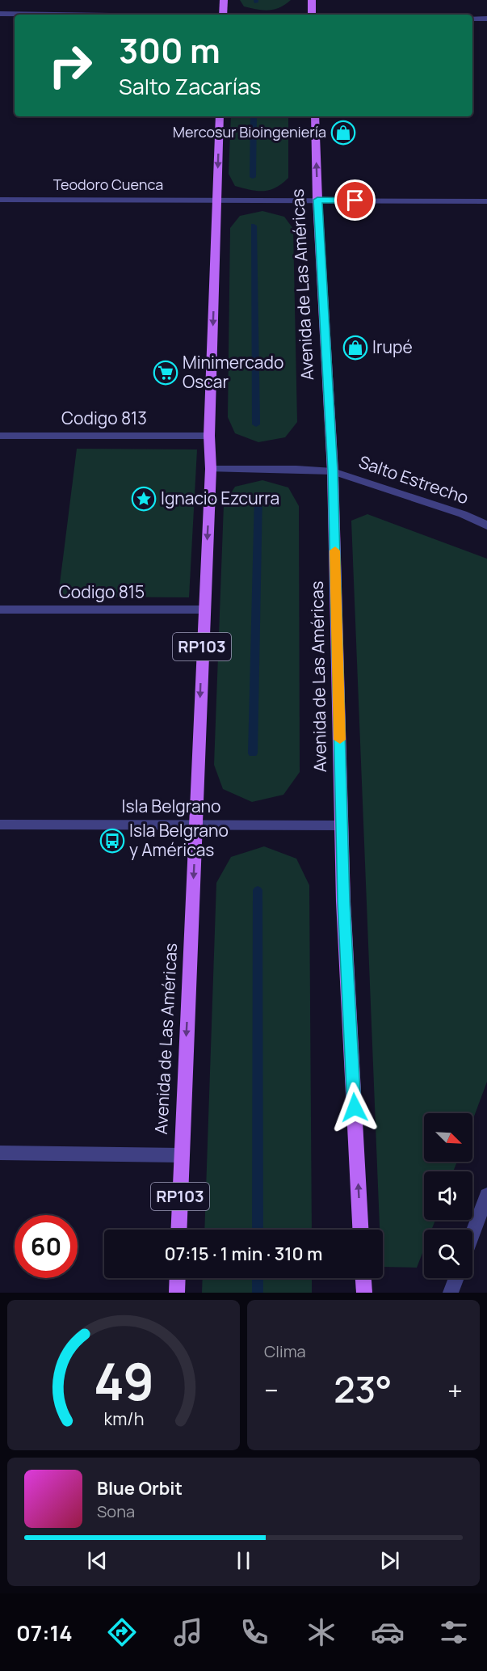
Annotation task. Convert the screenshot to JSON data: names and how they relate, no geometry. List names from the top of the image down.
{
  "streets": {
    "main road": ["Avenida de Las Américas", "RP103"],
    "street": [
      "Teodoro Cuenca",
      "Codigo 813",
      "Salto Estrecho",
      "Codigo 815",
      "Isla Belgrano"
    ]
  },
  "crossings": [
    ["Teodoro Cuenca", "Avenida de Las Américas"],
    ["Avenida de Las Américas", "Codigo 813"],
    ["Avenida de Las Américas", "Salto Estrecho"],
    ["Avenida de Las Américas", "Codigo 815"],
    ["Avenida de Las Américas", "Isla Belgrano"]
  ],
  "places": {
    "shop": ["Mercosur Bioingeniería", "Irupé"],
    "supermarket": ["Minimercado Oscar"],
    "place": ["Ignacio Ezcurra"],
    "bus stop": ["Isla Belgrano y Américas"]
  },
  "north": "bottom right",
  "page": {
    "turn": ["300 m", "Salto Zacarías"],
    "limit": "60",
    "trip": "07:15 · 1 min · 310 m",
    "tile": "Clima",
    "heat": ["−", "23°", "+"],
    "song": ["Blue Orbit", "Sona"],
    "tabs": "07:14",
    "gauge": ["49", "km/h"]
  }
}
